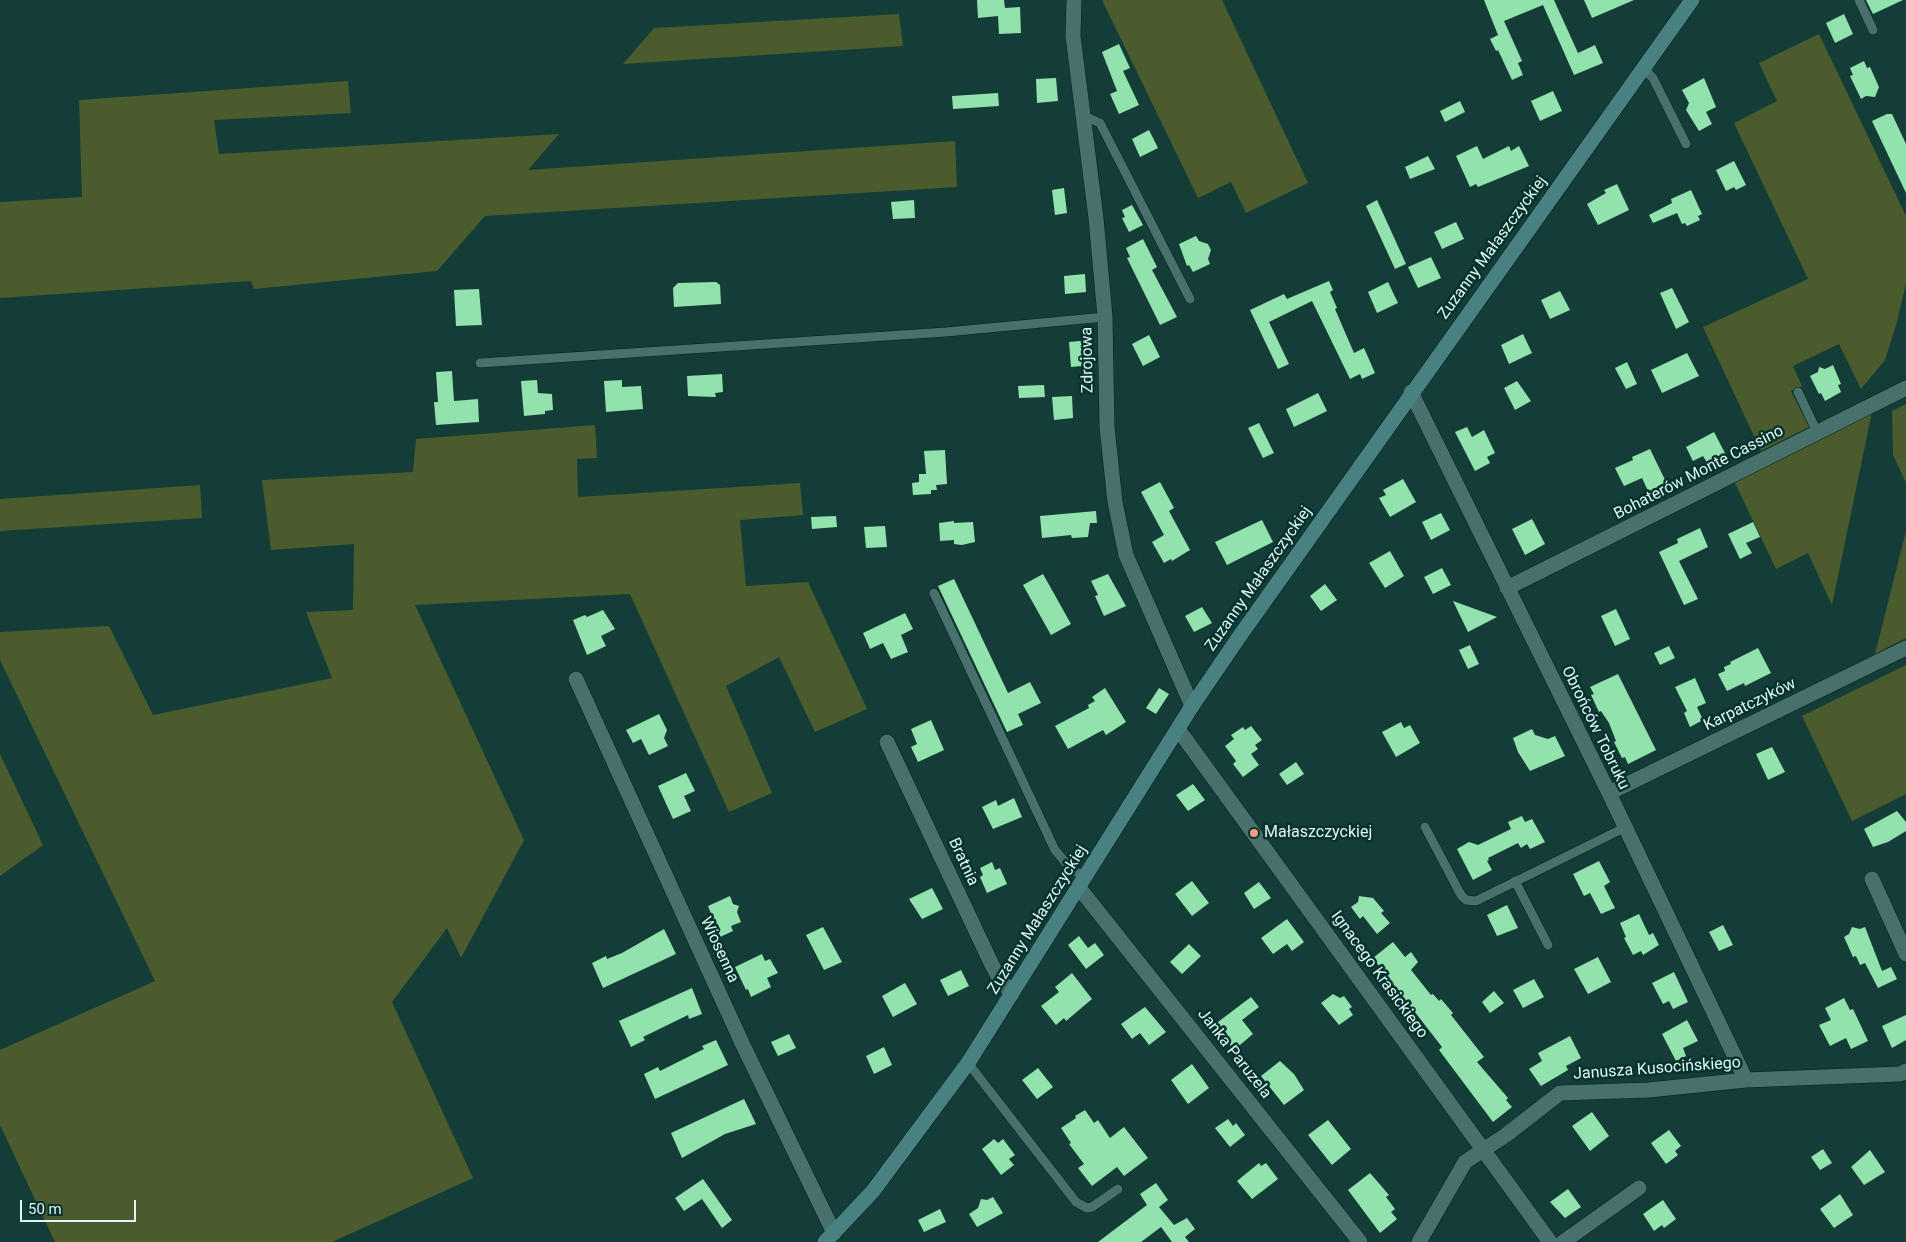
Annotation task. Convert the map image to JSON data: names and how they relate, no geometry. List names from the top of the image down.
{
  "streets": {
    "street": [
      "Zuzanny Małaszczyckiej",
      "Zdrojowa",
      "Bohaterów Monte Cassino",
      "Karpatczyków",
      "Obrońców Tobruku",
      "Bratnia",
      "Wiosenna",
      "Ignacego Krasickiego",
      "Janka Paruzela",
      "Janusza Kusocińskiego"
    ]
  },
  "crossings": [
    ["Zuzanny Małaszczyckiej", "Zdrojowa"],
    ["Zuzanny Małaszczyckiej", "Obrońców Tobruku"],
    ["Zuzanny Małaszczyckiej", "Bratnia"],
    ["Zuzanny Małaszczyckiej", "Wiosenna"],
    ["Zuzanny Małaszczyckiej", "Ignacego Krasickiego"],
    ["Zuzanny Małaszczyckiej", "Janka Paruzela"],
    ["Bohaterów Monte Cassino", "Obrońców Tobruku"],
    ["Karpatczyków", "Obrońców Tobruku"],
    ["Obrońców Tobruku", "Janusza Kusocińskiego"],
    ["Ignacego Krasickiego", "Janusza Kusocińskiego"]
  ],
  "places": ["Małaszczyckiej"],
  "scale_bar": "50 m"
}
